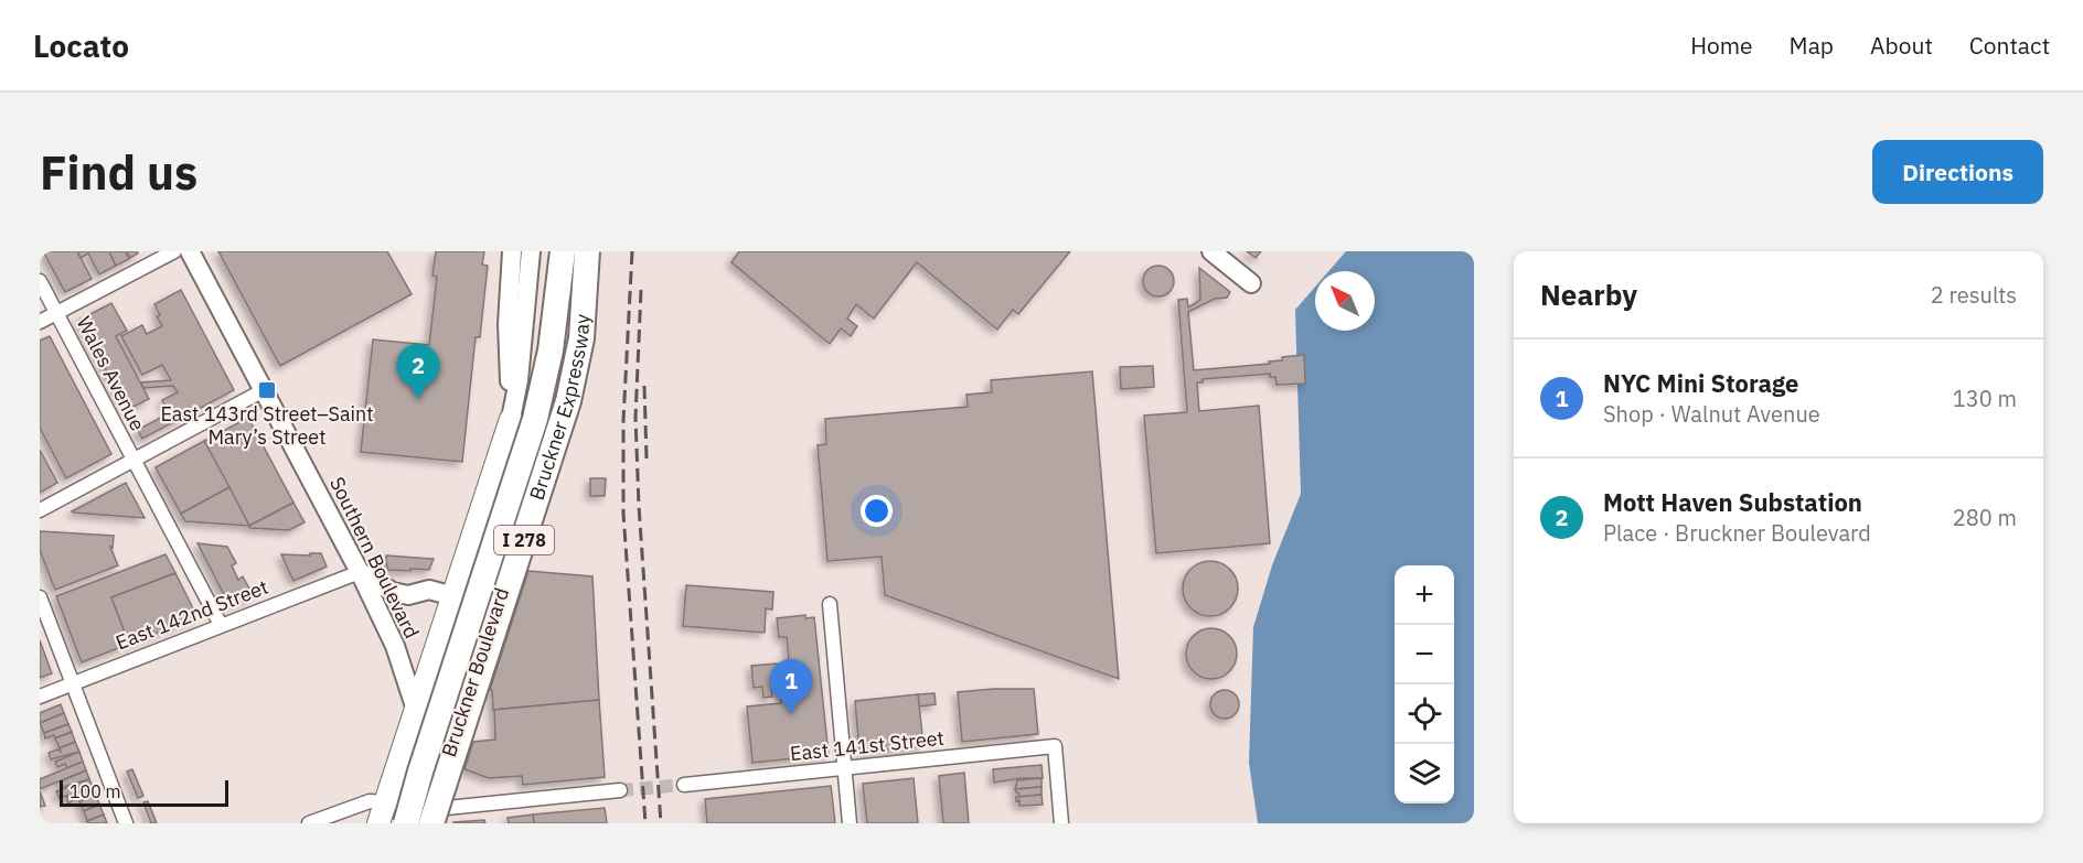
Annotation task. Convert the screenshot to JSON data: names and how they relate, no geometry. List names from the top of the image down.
{
  "streets": {
    "highway": ["Bruckner Expressway", "I 278"],
    "main road": ["Southern Boulevard", "Bruckner Boulevard"],
    "street": ["Wales Avenue", "East 142nd Street", "East 141st Street"]
  },
  "crossings": [
    ["Wales Avenue", "East 142nd Street"],
    ["Bruckner Expressway", "Bruckner Boulevard"],
    ["Southern Boulevard", "East 142nd Street"]
  ],
  "places": {
    "transit": ["East 143rd Street–Saint Mary’s Street"]
  },
  "scale_bar": "100 m",
  "north": "top left",
  "page": {
    "header": "Locato",
    "nav": [
      "Home",
      "Map",
      "About",
      "Contact"
    ],
    "buttons": "Directions",
    "title": "Find us",
    "heading": ["Nearby", "2 results"],
    "list": [
      {
        "mark": "1",
        "name": "NYC Mini Storage",
        "note": "Shop · Walnut Avenue",
        "value": "130 m"
      },
      {
        "mark": "2",
        "name": "Mott Haven Substation",
        "note": "Place · Bruckner Boulevard",
        "value": "280 m"
      }
    ],
    "pins": ["2", "1"],
    "map_buttons": ["+", "−"],
    "scale": "100 m"
  }
}
